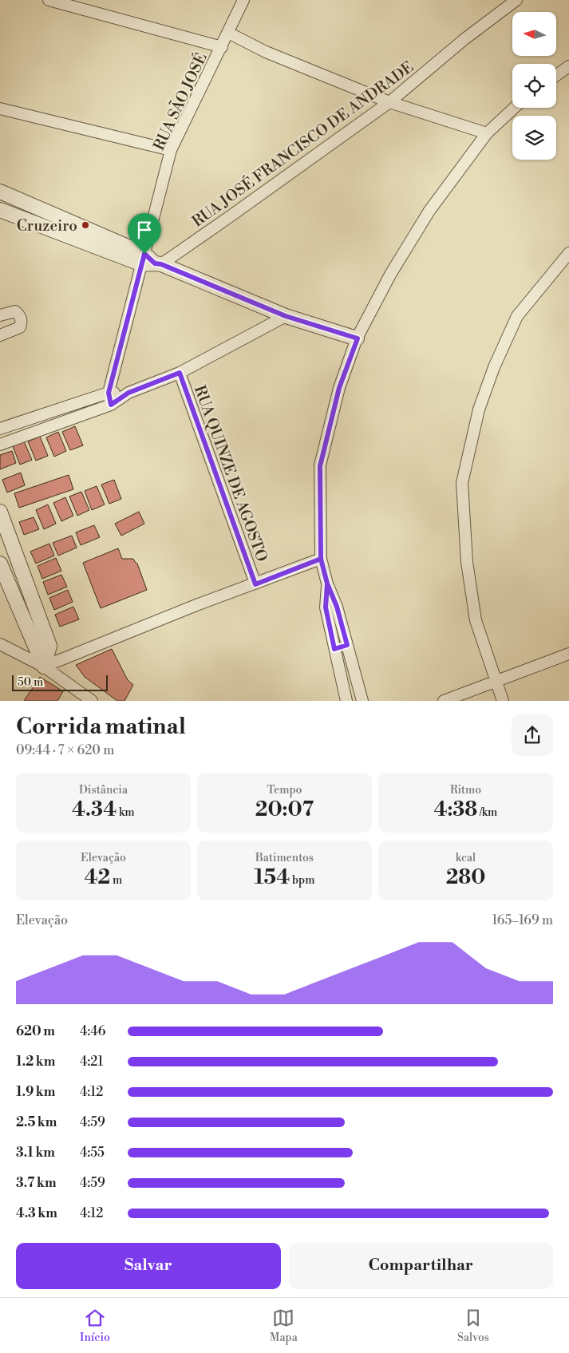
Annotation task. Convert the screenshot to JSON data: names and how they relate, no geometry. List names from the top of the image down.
{
  "streets": {
    "street": ["RUA SÃO JOSÉ", "RUA JOSÉ FRANCISCO DE ANDRADE", "RUA QUINZE DE AGOSTO"]
  },
  "crossings": [
    ["RUA SÃO JOSÉ", "RUA JOSÉ FRANCISCO DE ANDRADE"]
  ],
  "places": ["Cruzeiro"],
  "scale_bar": "50 m",
  "north": "left",
  "page": {
    "scale": "50 m",
    "heading": ["Corrida matinal", "09:44 · 7 × 620 m"],
    "stats": [
      ["Distância", "4.34 km"],
      ["Tempo", "20:07"],
      ["Ritmo", "4:38 /km"],
      ["Elevação", "42 m"],
      ["Batimentos", "154 bpm"],
      ["kcal", "280"]
    ],
    "chart": ["Elevação", "165–169 m"],
    "list": [
      {
        "name": "620 m",
        "note": "4:46"
      },
      {
        "name": "1.2 km",
        "note": "4:21"
      },
      {
        "name": "1.9 km",
        "note": "4:12"
      },
      {
        "name": "2.5 km",
        "note": "4:59"
      },
      {
        "name": "3.1 km",
        "note": "4:55"
      },
      {
        "name": "3.7 km",
        "note": "4:59"
      },
      {
        "name": "4.3 km",
        "note": "4:12"
      }
    ],
    "buttons": ["Salvar", "Compartilhar"],
    "tabs": ["Início", "Mapa", "Salvos"]
  }
}
